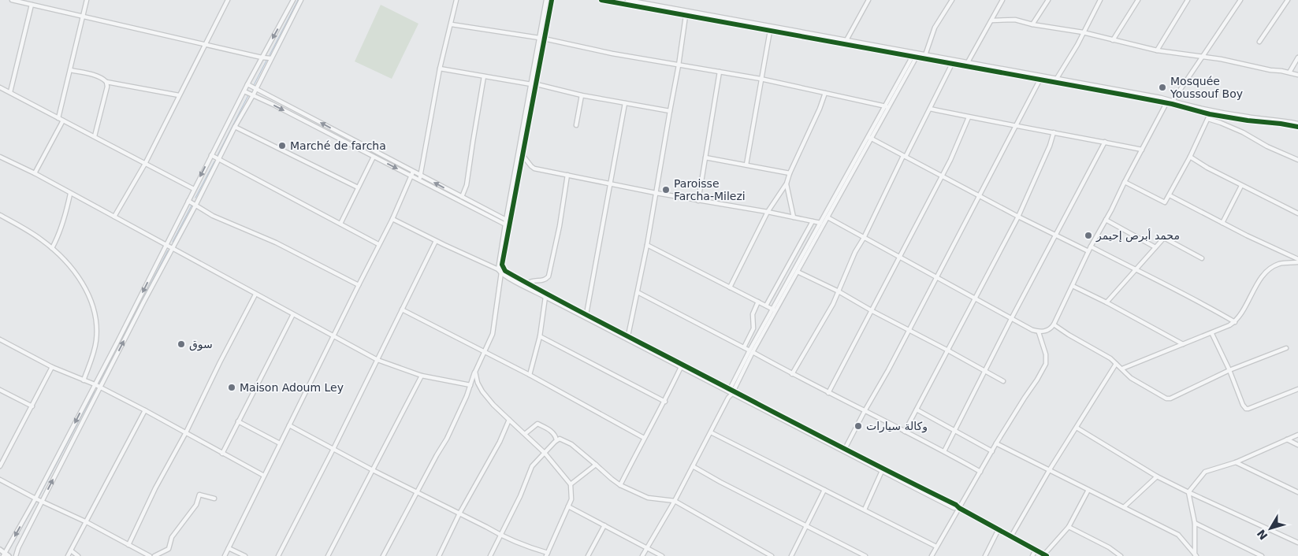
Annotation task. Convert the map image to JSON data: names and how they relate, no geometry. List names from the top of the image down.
{
  "places": [
    "Mosquée Youssouf Boy",
    "Marché de farcha",
    "Paroisse Farcha-Milezi",
    "محمد أبرص إحيمر",
    "سوق",
    "Maison Adoum Ley",
    "وكالة سيارات"
  ],
  "north": "bottom left"
}
